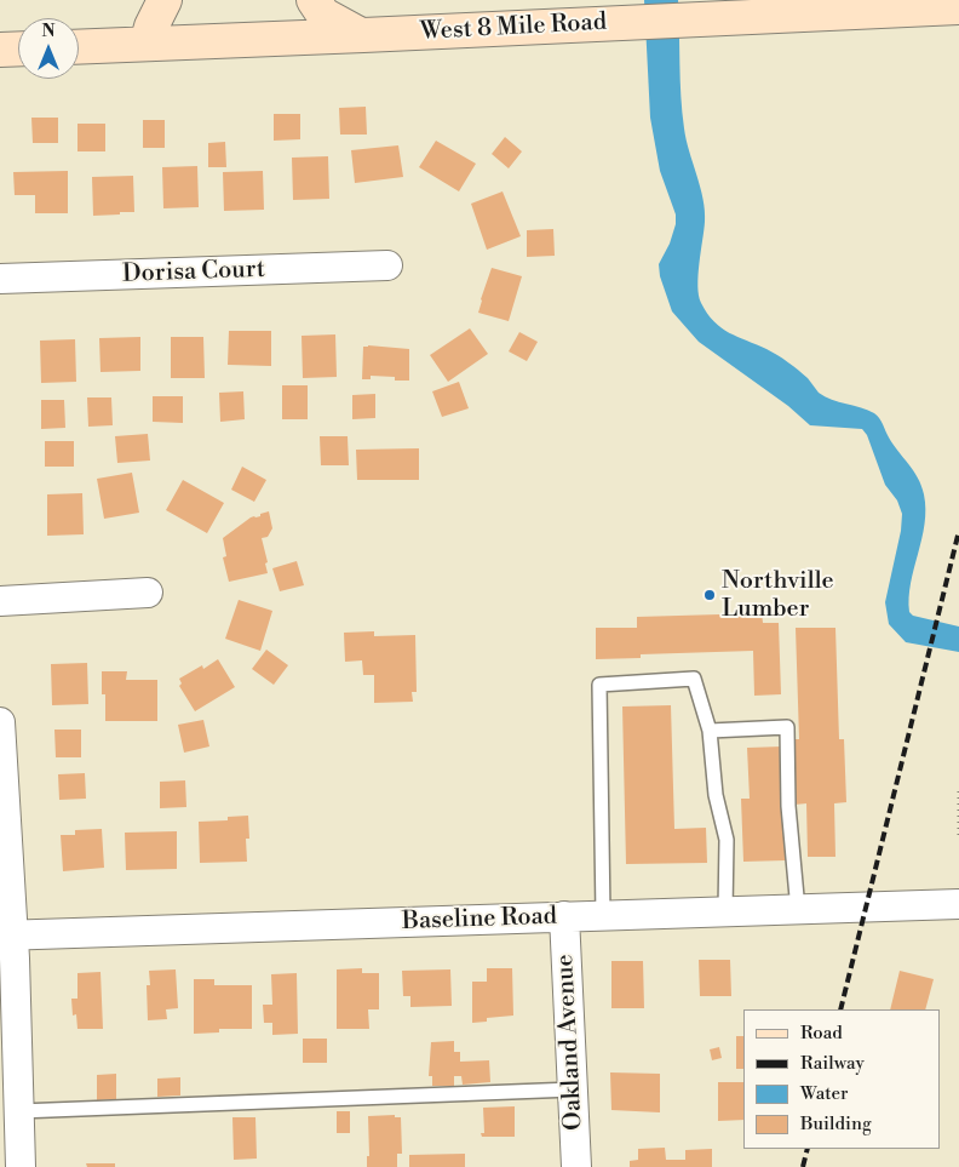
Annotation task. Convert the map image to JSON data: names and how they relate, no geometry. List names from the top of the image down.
{
  "streets": {
    "main road": ["West 8 Mile Road"],
    "street": ["Dorisa Court", "Baseline Road", "Oakland Avenue"]
  },
  "crossings": [
    ["Baseline Road", "Oakland Avenue"]
  ],
  "places": ["Northville Lumber"],
  "legend": [
    "Road",
    "Railway",
    "Water",
    "Building"
  ],
  "north": "top"
}
